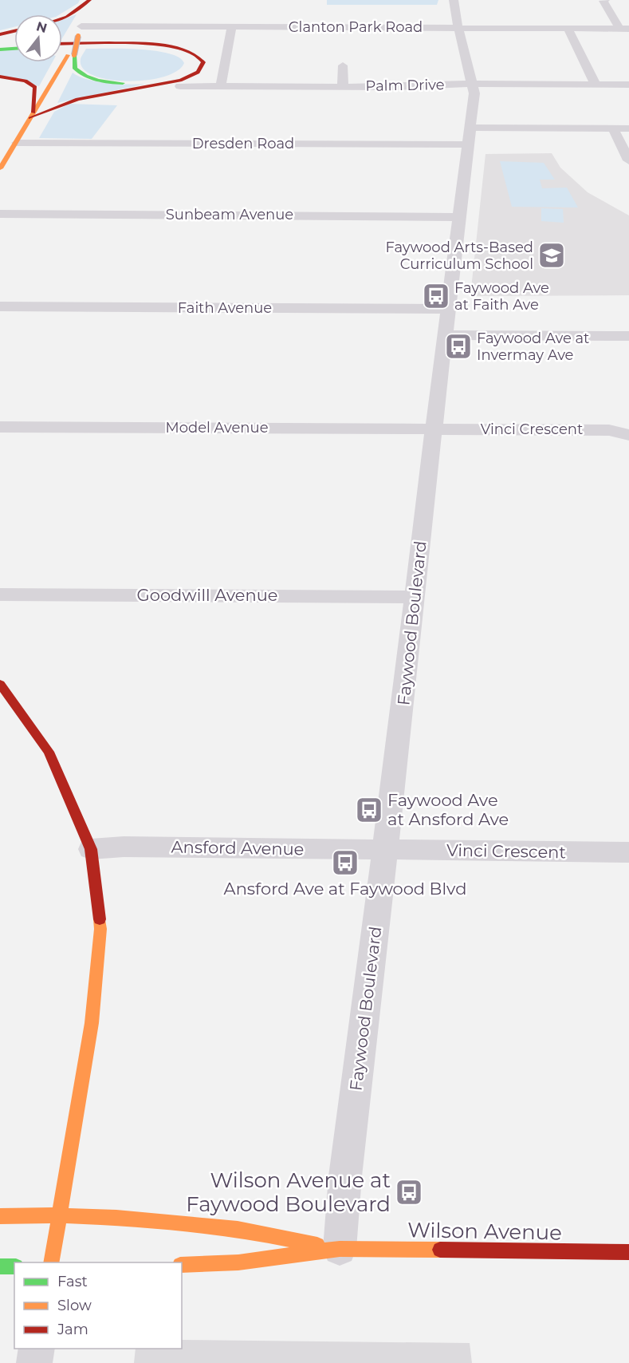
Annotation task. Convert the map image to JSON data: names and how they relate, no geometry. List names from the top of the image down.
{
  "streets": {
    "main road": ["Wilson Avenue"],
    "street": [
      "Clanton Park Road",
      "Palm Drive",
      "Dresden Road",
      "Sunbeam Avenue",
      "Faith Avenue",
      "Model Avenue",
      "Vinci Crescent",
      "Goodwill Avenue",
      "Faywood Boulevard",
      "Ansford Avenue"
    ]
  },
  "crossings": [
    ["Clanton Park Road", "Faywood Boulevard"],
    ["Palm Drive", "Faywood Boulevard"],
    ["Dresden Road", "Faywood Boulevard"],
    ["Sunbeam Avenue", "Faywood Boulevard"],
    ["Faith Avenue", "Faywood Boulevard"],
    ["Model Avenue", "Vinci Crescent"],
    ["Model Avenue", "Faywood Boulevard"],
    ["Vinci Crescent", "Faywood Boulevard"],
    ["Vinci Crescent", "Ansford Avenue"],
    ["Goodwill Avenue", "Faywood Boulevard"],
    ["Faywood Boulevard", "Ansford Avenue"],
    ["Faywood Boulevard", "Wilson Avenue"]
  ],
  "places": {
    "school or university": ["Faywood Arts-Based Curriculum School"],
    "bus stop": [
      "Faywood Ave at Faith Ave",
      "Faywood Ave at Invermay Ave",
      "Faywood Ave at Ansford Ave",
      "Ansford Ave at Faywood Blvd",
      "Wilson Avenue at Faywood Boulevard"
    ]
  },
  "legend": ["Fast", "Slow", "Jam"],
  "north": "top"
}
